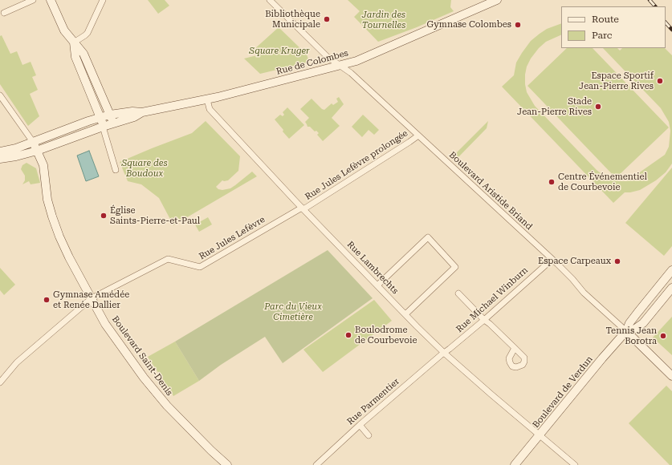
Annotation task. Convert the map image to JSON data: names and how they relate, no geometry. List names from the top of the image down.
{
  "streets": {
    "main road": ["Rue de Colombes", "Boulevard Saint-Denis", "Boulevard de Verdun"],
    "street": [
      "Rue Jules Lefèvre prolongée",
      "Boulevard Aristide Briand",
      "Rue Jules Lefèvre",
      "Rue Lambrechts",
      "Rue Michael Winburn",
      "Rue Parmentier"
    ]
  },
  "crossings": [
    ["Rue de Colombes", "Boulevard Aristide Briand"],
    ["Rue de Colombes", "Rue Lambrechts"],
    ["Rue de Colombes", "Boulevard Saint-Denis"],
    ["Rue Jules Lefèvre prolongée", "Boulevard Aristide Briand"],
    ["Rue Jules Lefèvre prolongée", "Rue Jules Lefèvre"],
    ["Rue Jules Lefèvre prolongée", "Rue Lambrechts"],
    ["Boulevard Aristide Briand", "Rue Michael Winburn"],
    ["Boulevard Aristide Briand", "Boulevard de Verdun"],
    ["Rue Jules Lefèvre", "Rue Lambrechts"],
    ["Rue Jules Lefèvre", "Boulevard Saint-Denis"],
    ["Rue Lambrechts", "Rue Michael Winburn"],
    ["Rue Lambrechts", "Boulevard de Verdun"],
    ["Rue Lambrechts", "Rue Parmentier"],
    ["Rue Michael Winburn", "Rue Parmentier"]
  ],
  "parks": [
    "Jardin des Tournelles",
    "Square Kruger",
    "Square des Boudoux",
    "Parc du Vieux Cimetière"
  ],
  "places": [
    "Bibliothèque Municipale",
    "Gymnase Colombes",
    "Espace Sportif Jean-Pierre Rives",
    "Stade Jean-Pierre Rives",
    "Centre Événementiel de Courbevoie",
    "Église Saints-Pierre-et-Paul",
    "Espace Carpeaux",
    "Gymnase Amédée et Renée Dallier",
    "Boulodrome de Courbevoie",
    "Tennis Jean Borotra"
  ],
  "legend": ["Route", "Parc"]
}
